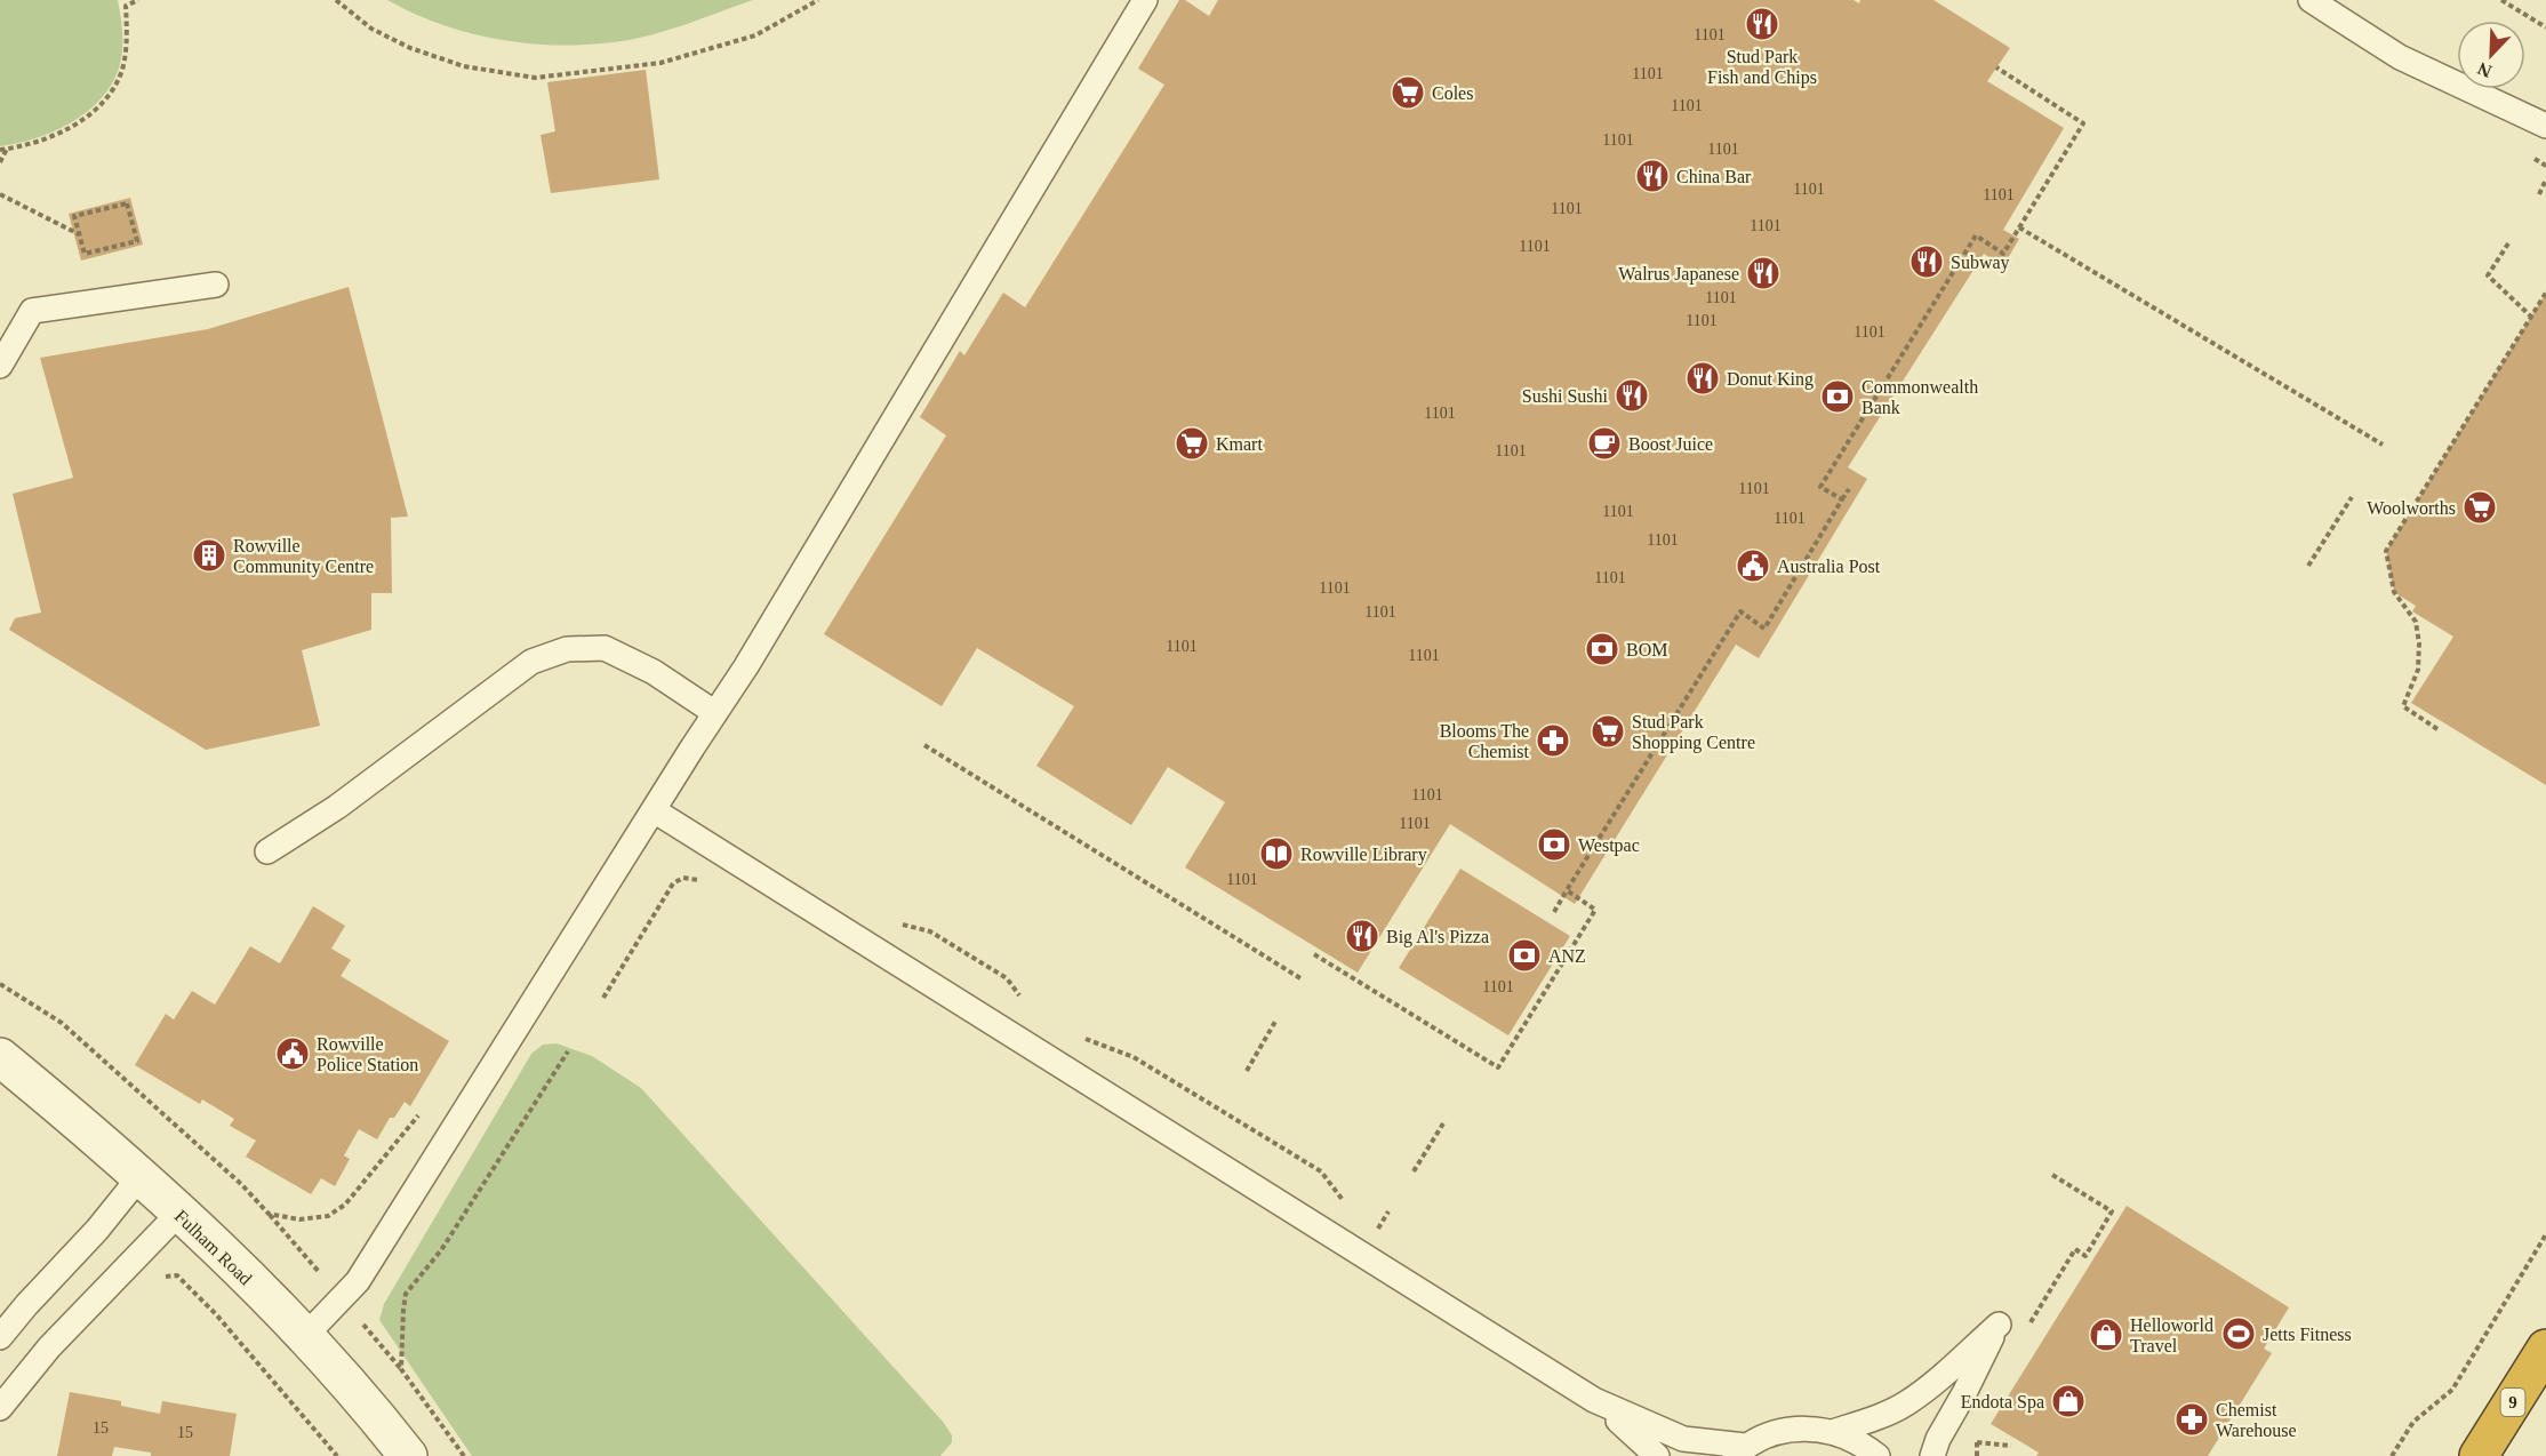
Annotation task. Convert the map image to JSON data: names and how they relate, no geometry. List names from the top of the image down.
{
  "streets": {
    "highway": ["9"],
    "street": ["Fulham Road"]
  },
  "places": {
    "restaurant": [
      "Stud Park Fish and Chips",
      "China Bar",
      "Subway",
      "Walrus Japanese",
      "Donut King",
      "Sushi Sushi",
      "Big Al's Pizza"
    ],
    "supermarket": [
      "Coles",
      "Kmart",
      "Woolworths",
      "Stud Park Shopping Centre"
    ],
    "bank": [
      "Commonwealth Bank",
      "BOM",
      "Westpac",
      "ANZ"
    ],
    "cafe": ["Boost Juice"],
    "building": ["Rowville Community Centre"],
    "public building": ["Australia Post", "Rowville Police Station"],
    "pharmacy": ["Blooms The Chemist", "Chemist Warehouse"],
    "library": ["Rowville Library"],
    "sports": ["Jetts Fitness"],
    "shop": ["Helloworld Travel", "Endota Spa"]
  },
  "house_numbers": [
    "1101",
    "1101",
    "1101",
    "1101",
    "1101",
    "1101",
    "1101",
    "1101",
    "1101",
    "1101",
    "1101",
    "1101",
    "1101",
    "1101",
    "1101",
    "1101",
    "1101",
    "1101",
    "1101",
    "1101",
    "1101",
    "1101",
    "1101",
    "1101",
    "1101",
    "1101",
    "1101",
    "1101",
    "15",
    "15"
  ],
  "north": "bottom left"
}
